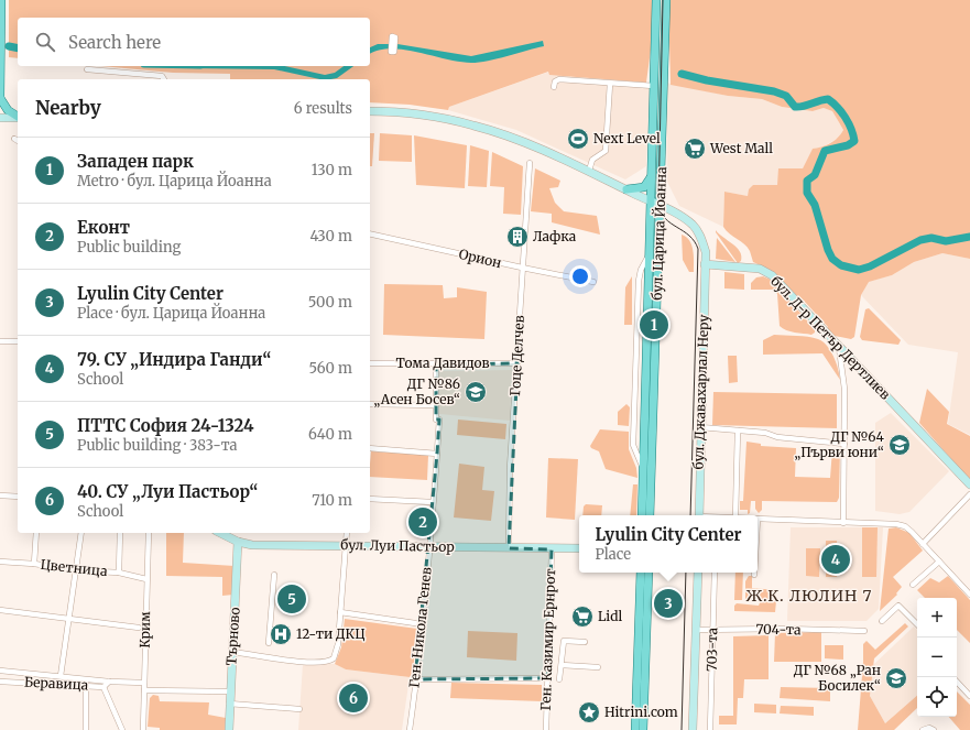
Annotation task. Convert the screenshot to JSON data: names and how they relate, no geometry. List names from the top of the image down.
{
  "streets": {
    "main road": ["бул. Царица Йоанна"],
    "street": [
      "Орион",
      "бул. Д-р Петър Дертлиев",
      "Гоце Делчев",
      "Тома Давидов",
      "бул. Джавахарлал Неру",
      "бул. Луи Пастьор",
      "Цветница",
      "Ген. Никола Генев",
      "Крим",
      "704-та",
      "Търново",
      "Ген. Казимир Ернрот",
      "703-та",
      "Беравица"
    ]
  },
  "crossings": [
    ["Орион", "Гоце Делчев"],
    ["бул. Д-р Петър Дертлиев", "бул. Джавахарлал Неру"],
    ["Гоце Делчев", "Тома Давидов"],
    ["Гоце Делчев", "бул. Луи Пастьор"],
    ["Тома Давидов", "Ген. Никола Генев"],
    ["бул. Луи Пастьор", "Ген. Никола Генев"],
    ["бул. Луи Пастьор", "Търново"],
    ["бул. Луи Пастьор", "Ген. Казимир Ернрот"],
    ["Цветница", "Крим"],
    ["Крим", "Беравица"],
    ["704-та", "703-та"]
  ],
  "districts": ["Ж.К. ЛЮЛИН 7"],
  "places": {
    "sports": ["Next Level"],
    "supermarket": ["West Mall", "Lidl"],
    "building": ["Лафка"],
    "school or university": ["ДГ №86 „Асен Босев“", "ДГ №64 „Първи юни“", "ДГ №68 „Ран Босилек“"],
    "hospital": ["12-ти ДКЦ"],
    "place": ["Hitrini.com"]
  },
  "page": {
    "search": "Search here",
    "heading": ["Nearby", "6 results"],
    "list": [
      {
        "mark": "1",
        "name": "Западен парк",
        "note": "Metro · бул. Царица Йоанна",
        "value": "130 m"
      },
      {
        "mark": "2",
        "name": "Еконт",
        "note": "Public building",
        "value": "430 m"
      },
      {
        "mark": "3",
        "name": "Lyulin City Center",
        "note": "Place · бул. Царица Йоанна",
        "value": "500 m"
      },
      {
        "mark": "4",
        "name": "79. СУ „Индира Ганди“",
        "note": "School",
        "value": "560 m"
      },
      {
        "mark": "5",
        "name": "ПТТС София 24-1324",
        "note": "Public building · 383-та",
        "value": "640 m"
      },
      {
        "mark": "6",
        "name": "40. СУ „Луи Пастьор“",
        "note": "School",
        "value": "710 m"
      }
    ],
    "pins": [
      "1",
      "2",
      "4",
      "5",
      "3",
      "6"
    ],
    "popup": ["Lyulin City Center", "Place"],
    "map_buttons": ["+", "−"]
  }
}
